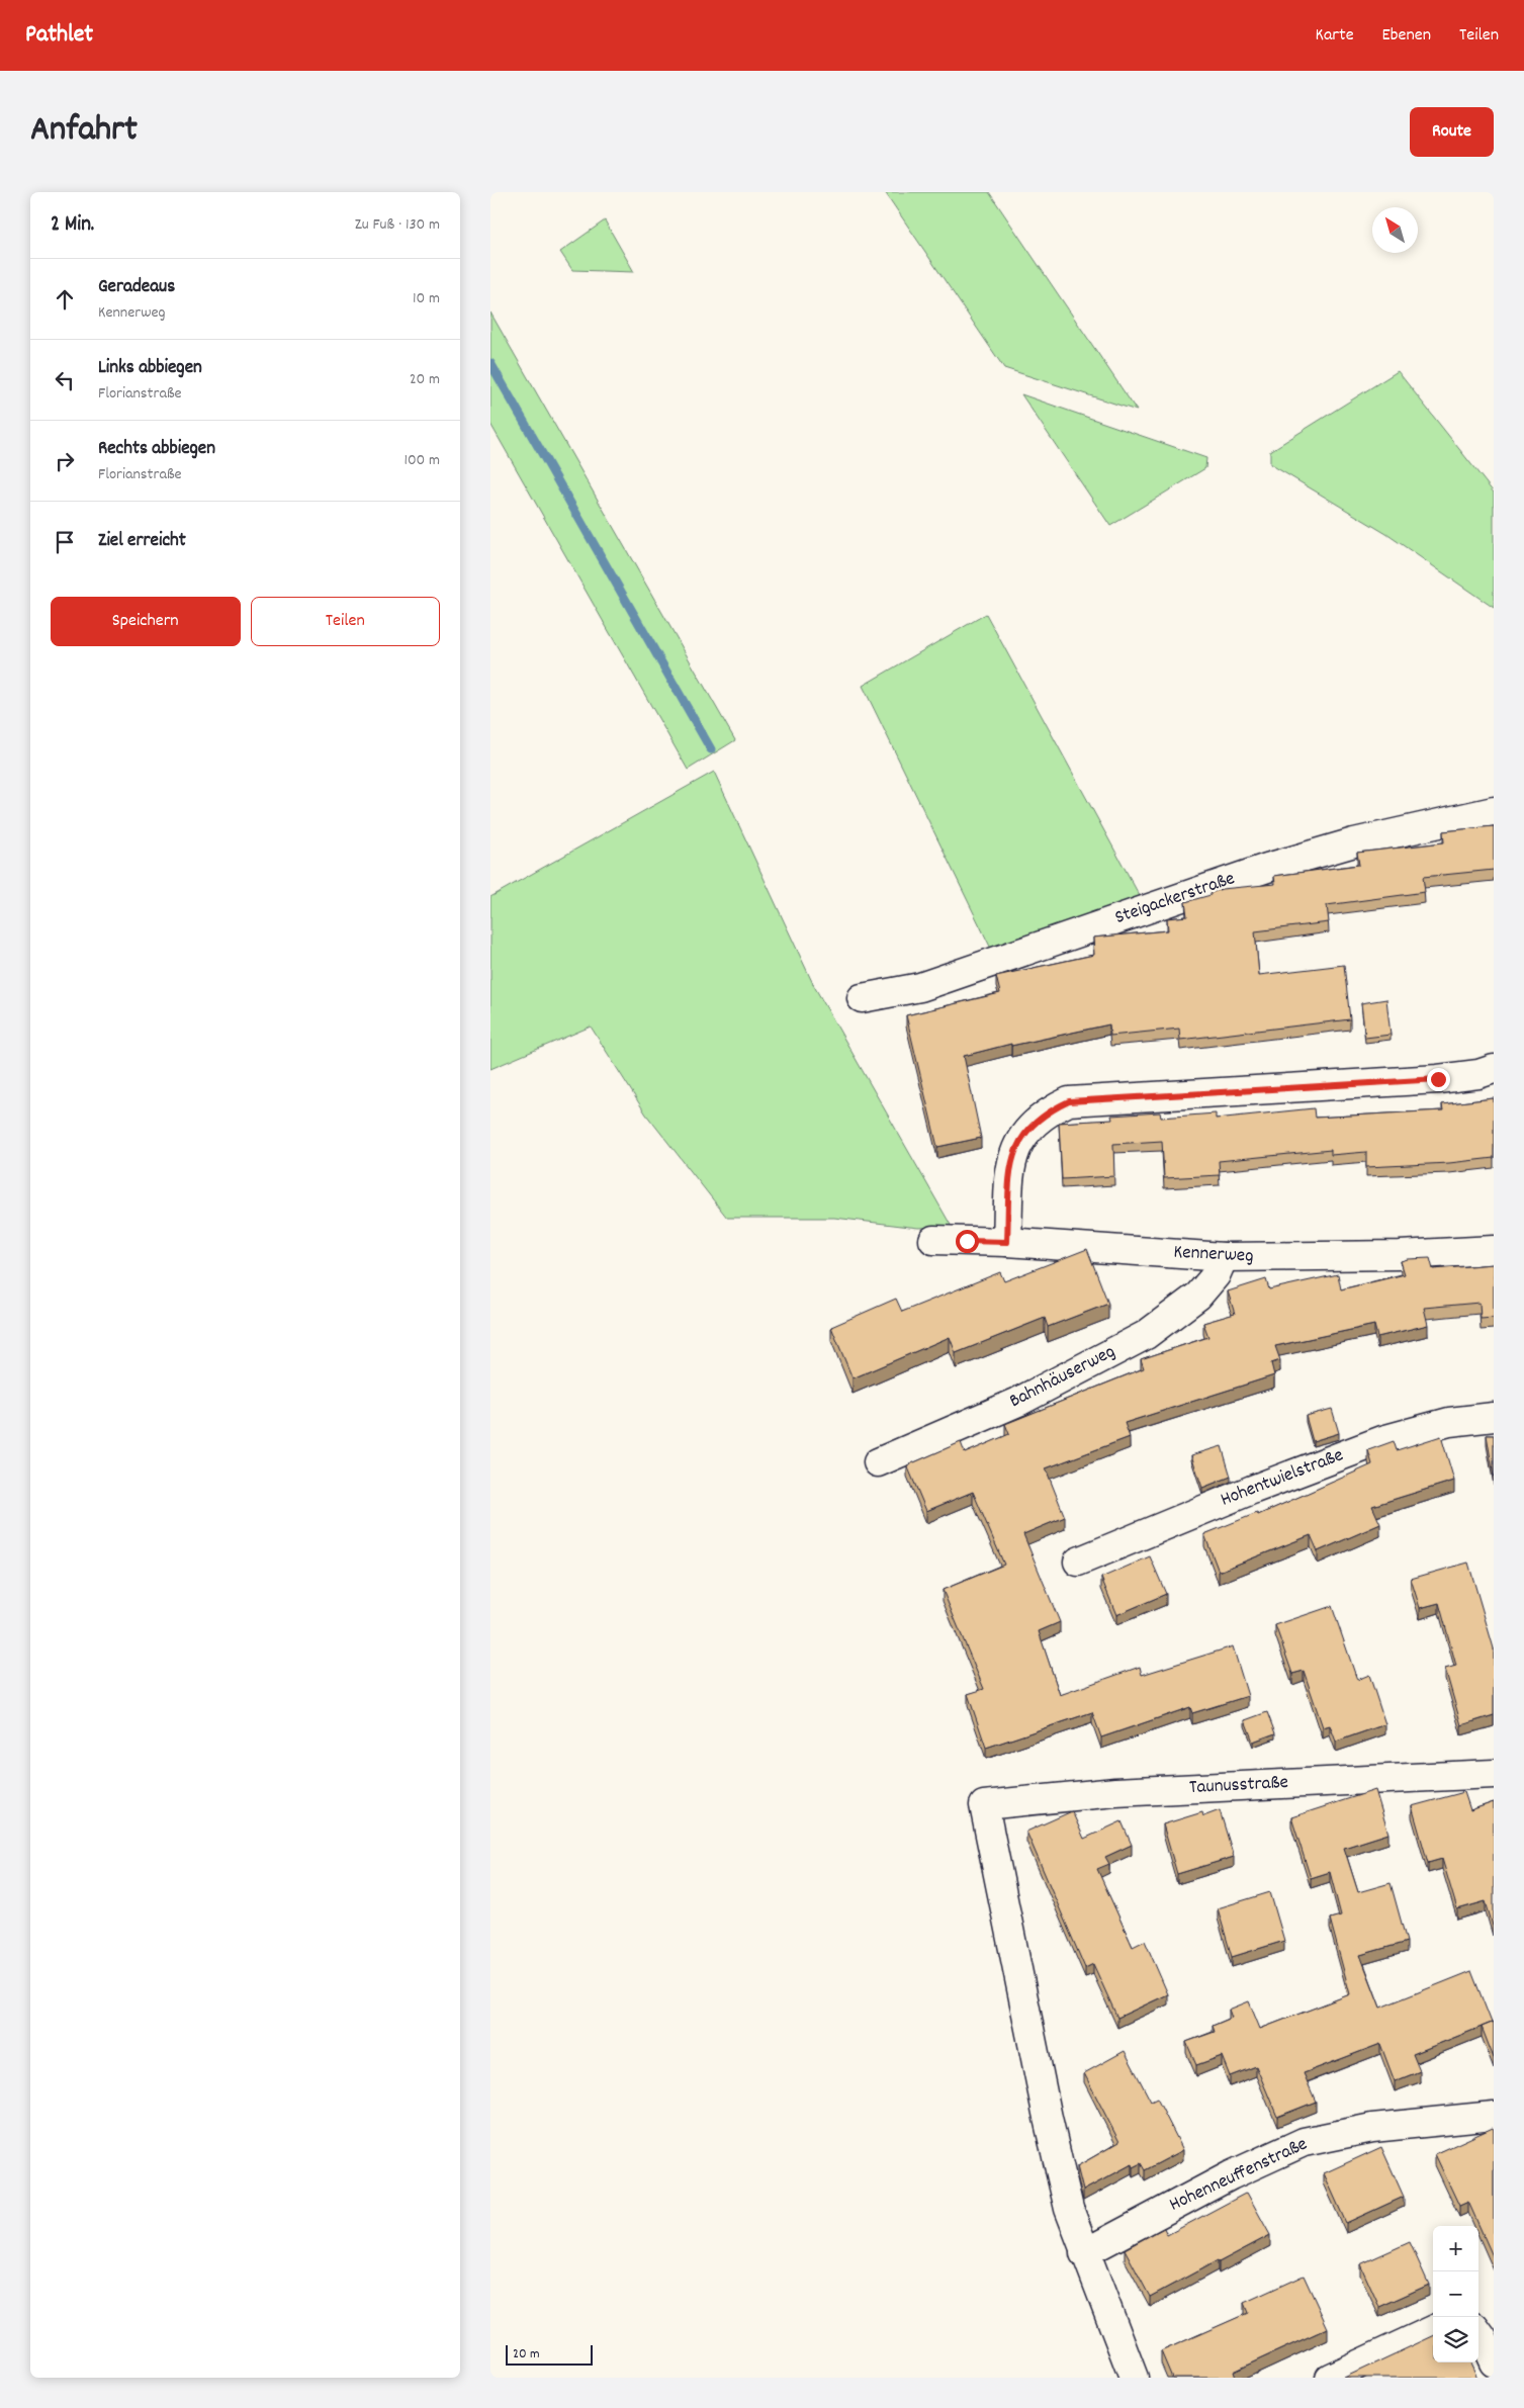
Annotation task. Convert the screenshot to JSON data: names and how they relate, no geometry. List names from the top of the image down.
{
  "streets": {
    "street": [
      "Steigackerstraße",
      "Kennerweg",
      "Bahnhäuserweg",
      "Hohentwielstraße",
      "Taunusstraße",
      "Hohenneuffenstraße"
    ]
  },
  "crossings": [
    ["Kennerweg", "Bahnhäuserweg"],
    ["Taunusstraße", "Hohenneuffenstraße"]
  ],
  "scale_bar": "20 m",
  "north": "top left",
  "page": {
    "header": "Pathlet",
    "nav": ["Karte", "Ebenen", "Teilen"],
    "title": "Anfahrt",
    "buttons": [
      "Route",
      ["Speichern", "Teilen"]
    ],
    "heading": ["2 Min.", "Zu Fuß · 130 m"],
    "list": [
      ["Geradeaus", "Kennerweg", "10 m"],
      ["Links abbiegen", "Florianstraße", "20 m"],
      ["Rechts abbiegen", "Florianstraße", "100 m"],
      "Ziel erreicht"
    ],
    "map_buttons": ["+", "−"],
    "scale": "20 m"
  }
}
